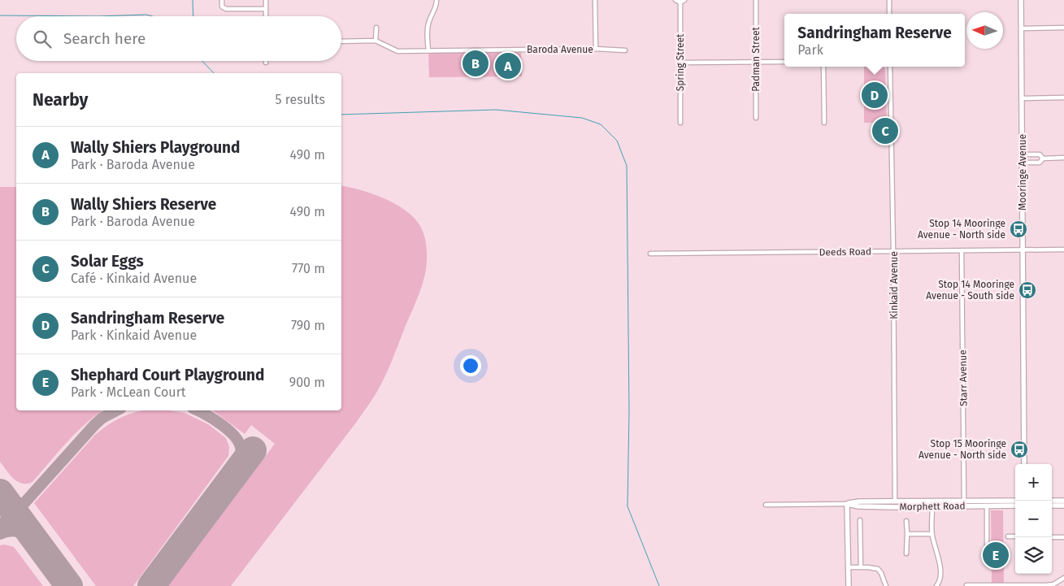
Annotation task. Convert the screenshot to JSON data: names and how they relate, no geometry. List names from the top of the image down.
{
  "streets": {
    "street": [
      "Baroda Avenue",
      "Padman Street",
      "Spring Street",
      "Mooringe Avenue",
      "Deeds Road",
      "Kinkaid Avenue",
      "Starr Avenue",
      "Morphett Road"
    ]
  },
  "crossings": [
    ["Mooringe Avenue", "Deeds Road"],
    ["Deeds Road", "Kinkaid Avenue"],
    ["Deeds Road", "Starr Avenue"],
    ["Kinkaid Avenue", "Morphett Road"],
    ["Starr Avenue", "Morphett Road"]
  ],
  "places": {
    "bus stop": ["Stop 14 Mooringe Avenue - North side", "Stop 14 Mooringe Avenue - South side", "Stop 15 Mooringe Avenue - North side"]
  },
  "north": "left",
  "page": {
    "popup": ["Sandringham Reserve", "Park"],
    "search": "Search here",
    "pins": [
      "B",
      "A",
      "D",
      "C",
      "E"
    ],
    "heading": ["Nearby", "5 results"],
    "list": [
      {
        "mark": "A",
        "name": "Wally Shiers Playground",
        "note": "Park · Baroda Avenue",
        "value": "490 m"
      },
      {
        "mark": "B",
        "name": "Wally Shiers Reserve",
        "note": "Park · Baroda Avenue",
        "value": "490 m"
      },
      {
        "mark": "C",
        "name": "Solar Eggs",
        "note": "Café · Kinkaid Avenue",
        "value": "770 m"
      },
      {
        "mark": "D",
        "name": "Sandringham Reserve",
        "note": "Park · Kinkaid Avenue",
        "value": "790 m"
      },
      {
        "mark": "E",
        "name": "Shephard Court Playground",
        "note": "Park · McLean Court",
        "value": "900 m"
      }
    ],
    "map_buttons": ["+", "−"]
  }
}
